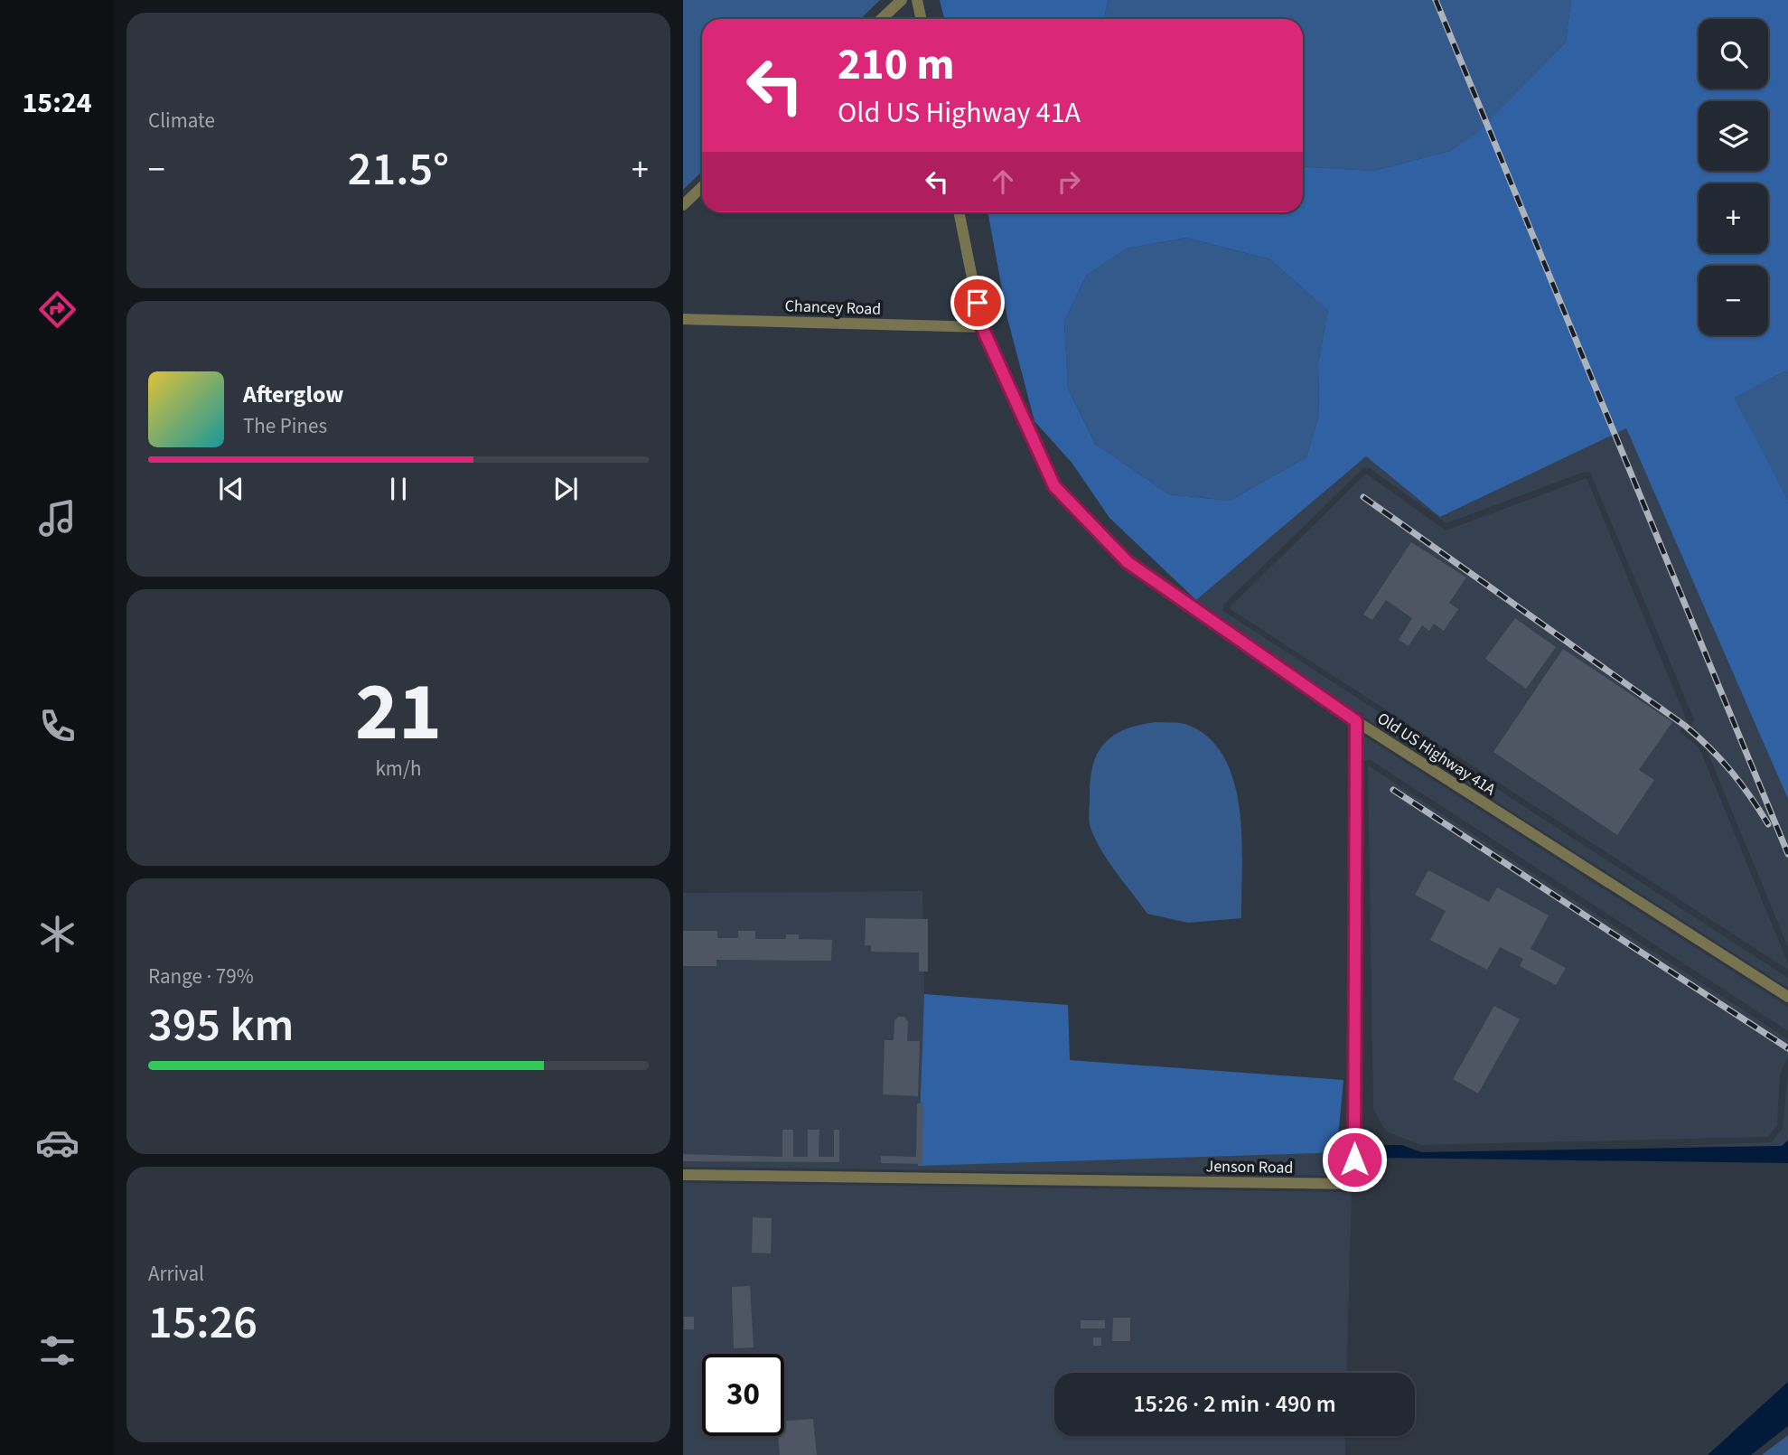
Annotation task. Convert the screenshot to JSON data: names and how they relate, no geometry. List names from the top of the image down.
{
  "streets": {
    "street": ["Chancey Road", "Old US Highway 41A", "Jenson Road"]
  },
  "crossings": [
    ["Chancey Road", "Old US Highway 41A"],
    ["Old US Highway 41A", "Jenson Road"]
  ],
  "page": {
    "tabs": "15:24",
    "tile": [
      "Climate",
      ["21", "km/h"],
      ["Range · 79%", "395 km"],
      ["Arrival", "15:26"]
    ],
    "map_buttons": ["+", "−"],
    "turn": ["210 m", "Old US Highway 41A"],
    "heat": ["−", "21.5°", "+"],
    "song": ["Afterglow", "The Pines"],
    "limit": "30",
    "trip": "15:26 · 2 min · 490 m"
  }
}
